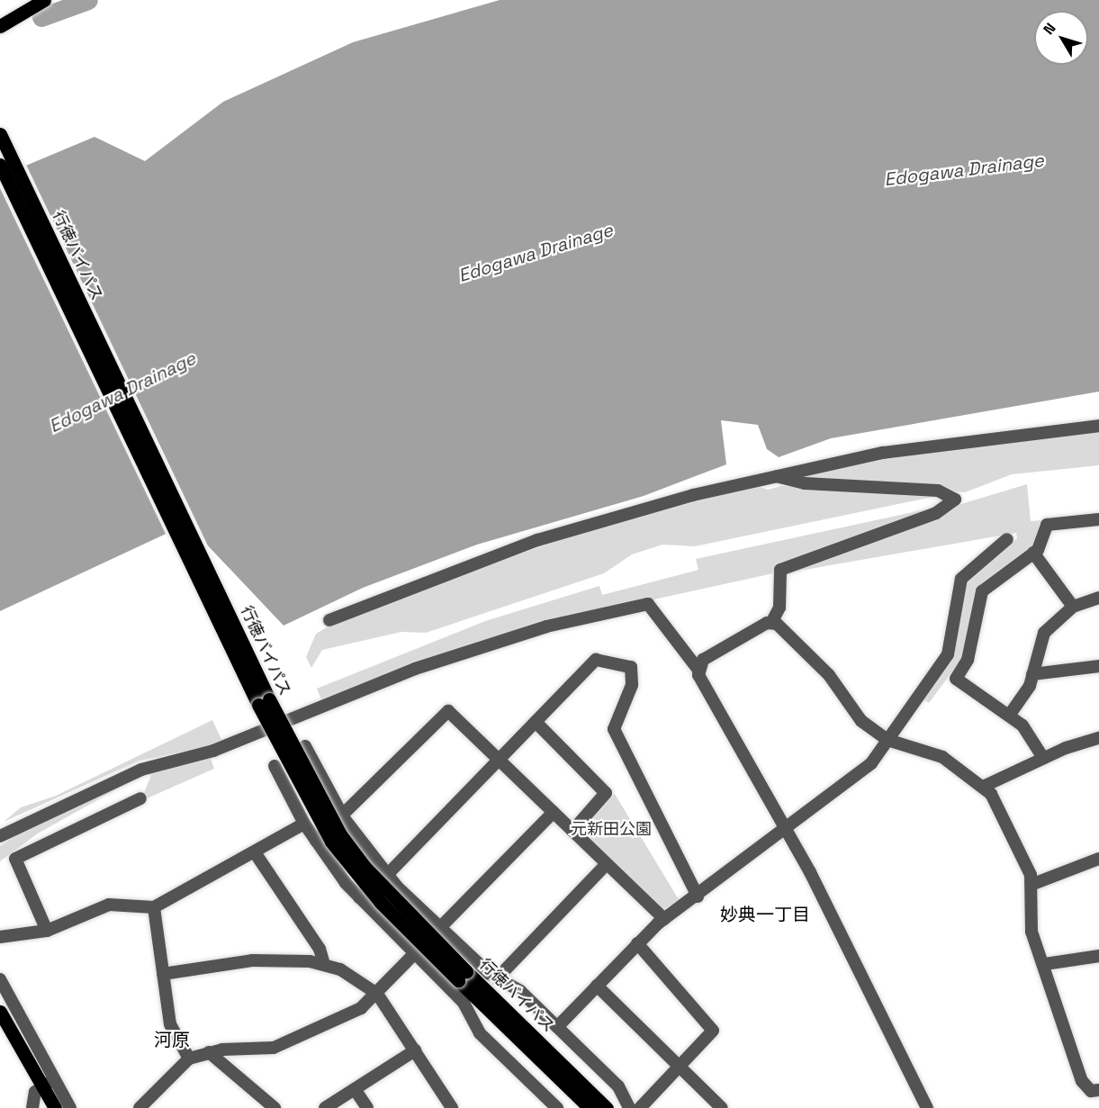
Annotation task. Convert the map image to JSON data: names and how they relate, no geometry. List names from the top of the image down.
{
  "streets": {
    "main road": ["行徳バイパス"]
  },
  "districts": ["妙典一丁目", "河原"],
  "water": ["Edogawa Drainage"],
  "parks": ["元新田公園"],
  "north": "top left"
}
